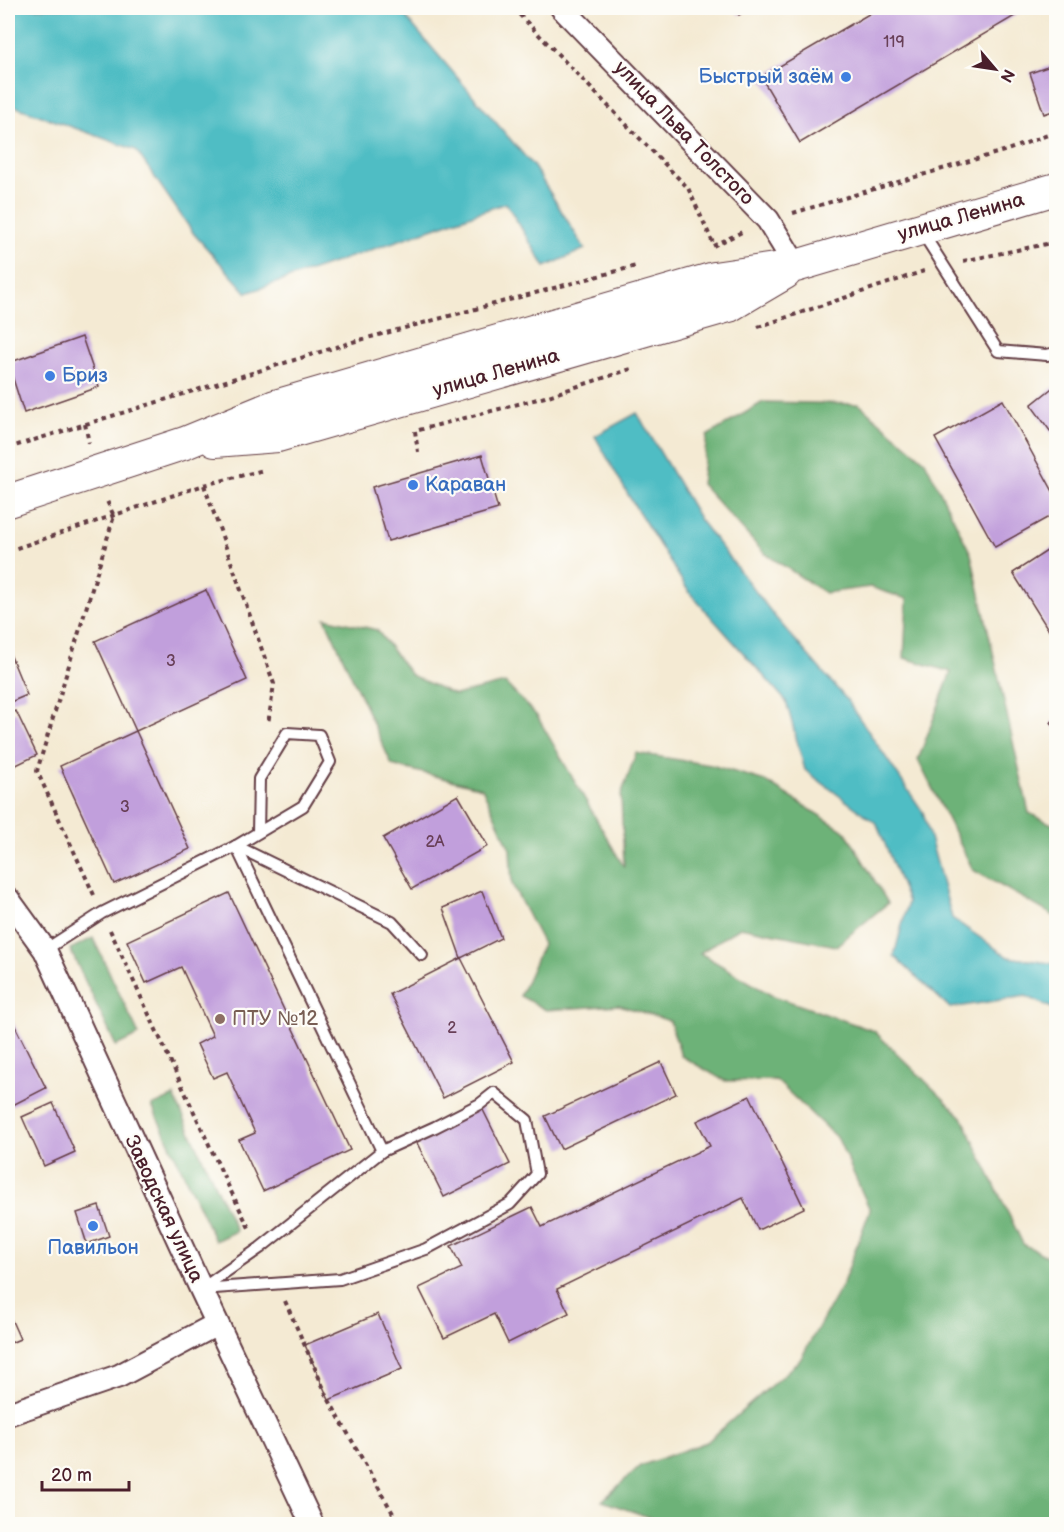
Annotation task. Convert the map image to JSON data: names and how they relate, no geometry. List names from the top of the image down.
{
  "streets": {
    "main road": ["улица Ленина"],
    "street": ["улица Льва Толстого", "Заводская улица"]
  },
  "crossings": [
    ["улица Льва Толстого", "улица Ленина"]
  ],
  "places": [
    "Быстрый заём",
    "Бриз",
    "Караван",
    "ПТУ №12",
    "Павильон"
  ],
  "house_numbers": [
    "119",
    "3",
    "3",
    "2А",
    "2"
  ],
  "scale_bar": "20 m",
  "north": "bottom right"
}
